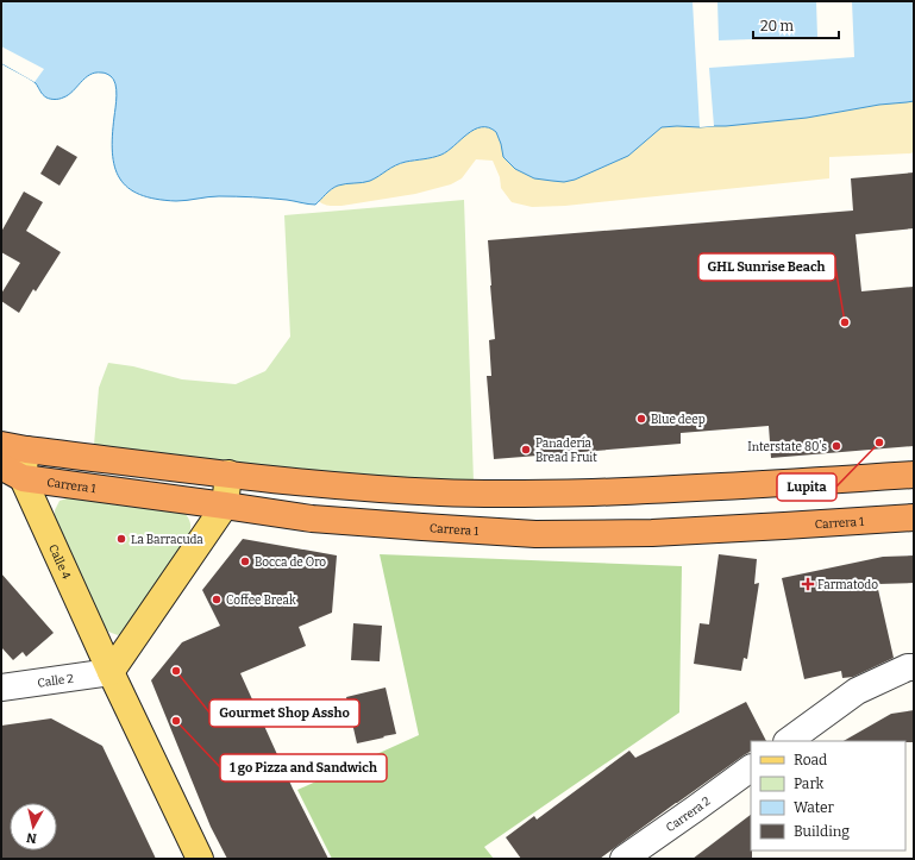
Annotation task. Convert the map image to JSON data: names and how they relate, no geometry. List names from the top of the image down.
{
  "streets": {
    "highway": ["Carrera 1"],
    "main road": ["Calle 4"],
    "street": ["Calle 2", "Carrera 2"]
  },
  "crossings": [
    ["Carrera 1", "Calle 4"],
    ["Calle 4", "Calle 2"]
  ],
  "places": {
    "other": [
      "GHL Sunrise Beach",
      "Blue deep",
      "Lupita",
      "Interstate 80's",
      "Panadería Bread Fruit",
      "La Barracuda",
      "Bocca de Oro",
      "Coffee Break",
      "Gourmet Shop Assho",
      "1 go Pizza and Sandwich"
    ],
    "health": ["Farmatodo"]
  },
  "legend": [
    "Road",
    "Park",
    "Water",
    "Building"
  ],
  "scale_bar": "20 m",
  "north": "bottom"
}
